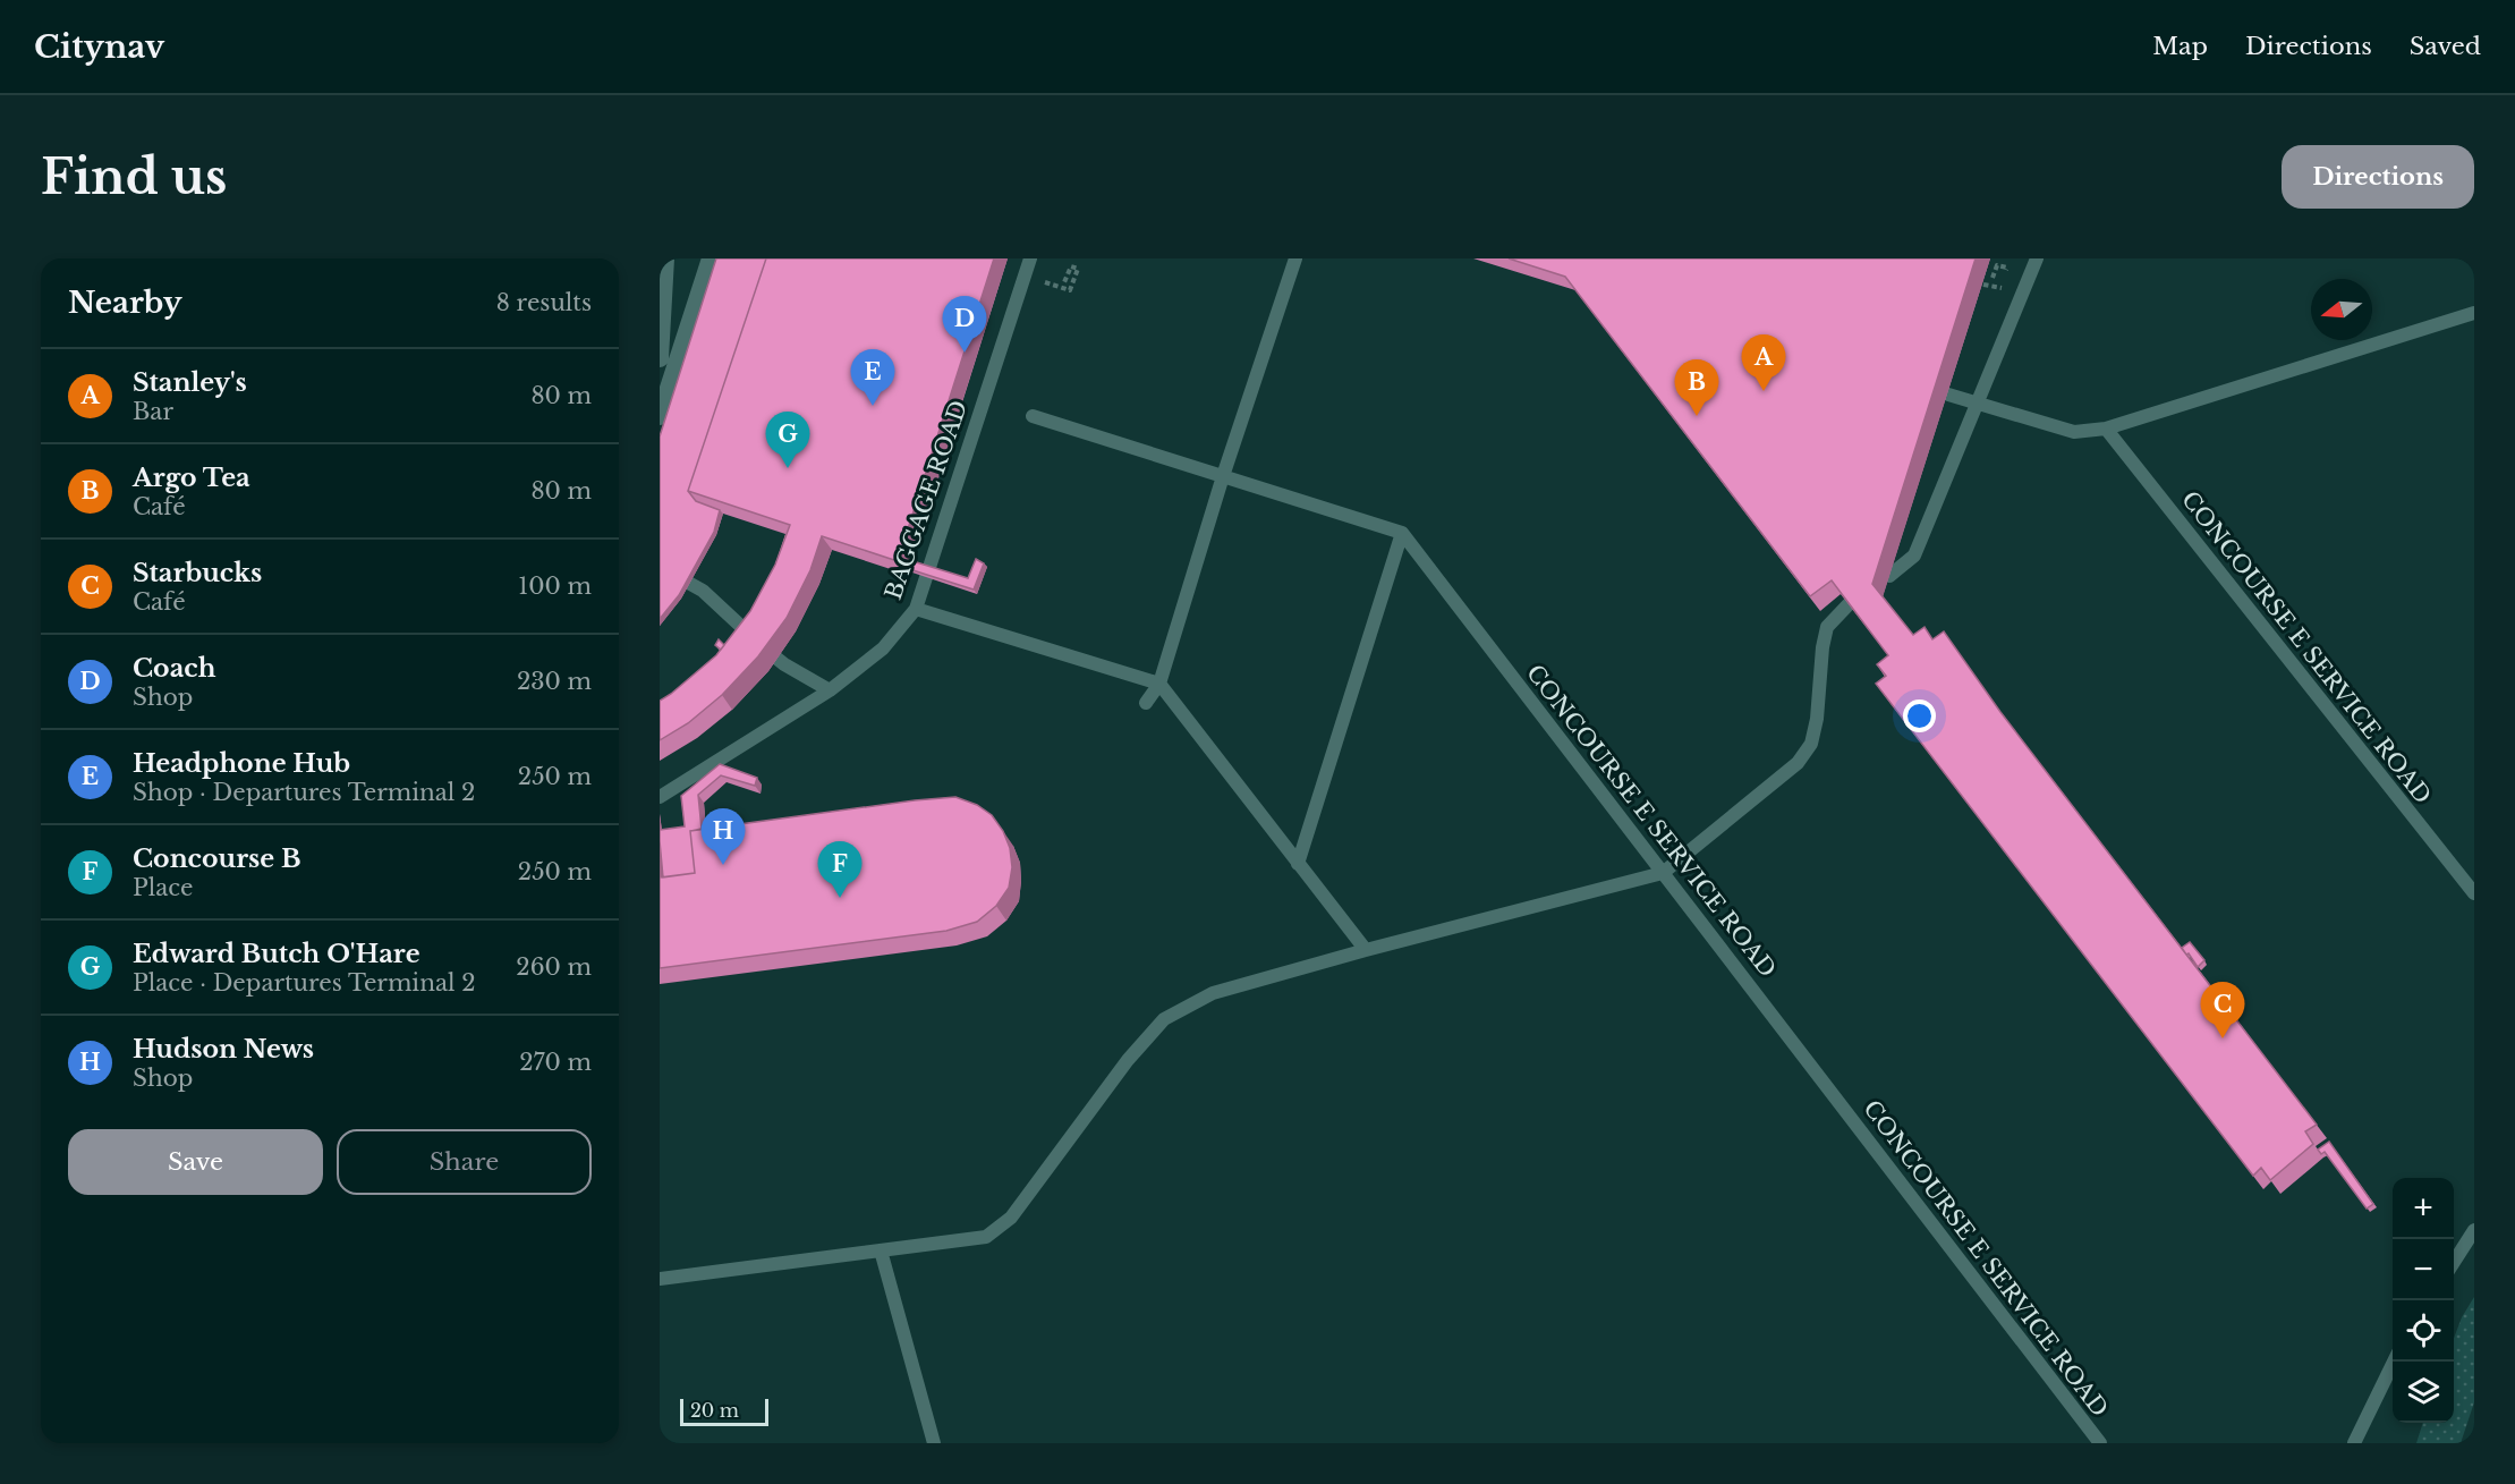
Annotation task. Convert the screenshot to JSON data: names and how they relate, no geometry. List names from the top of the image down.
{
  "streets": {
    "lane": ["BAGGAGE ROAD", "CONCOURSE E SERVICE ROAD"]
  },
  "scale_bar": "20 m",
  "north": "left",
  "page": {
    "header": "Citynav",
    "nav": ["Map", "Directions", "Saved"],
    "buttons": [
      "Directions",
      ["Save", "Share"]
    ],
    "title": "Find us",
    "heading": ["Nearby", "8 results"],
    "pins": [
      "D",
      "A",
      "E",
      "B",
      "G",
      "H",
      "F",
      "C"
    ],
    "list": [
      {
        "mark": "A",
        "name": "Stanley's",
        "note": "Bar",
        "value": "80 m"
      },
      {
        "mark": "B",
        "name": "Argo Tea",
        "note": "Café",
        "value": "80 m"
      },
      {
        "mark": "C",
        "name": "Starbucks",
        "note": "Café",
        "value": "100 m"
      },
      {
        "mark": "D",
        "name": "Coach",
        "note": "Shop",
        "value": "230 m"
      },
      {
        "mark": "E",
        "name": "Headphone Hub",
        "note": "Shop · Departures Terminal 2",
        "value": "250 m"
      },
      {
        "mark": "F",
        "name": "Concourse B",
        "note": "Place",
        "value": "250 m"
      },
      {
        "mark": "G",
        "name": "Edward Butch O'Hare",
        "note": "Place · Departures Terminal 2",
        "value": "260 m"
      },
      {
        "mark": "H",
        "name": "Hudson News",
        "note": "Shop",
        "value": "270 m"
      }
    ],
    "map_buttons": ["+", "−"],
    "scale": "20 m"
  }
}
